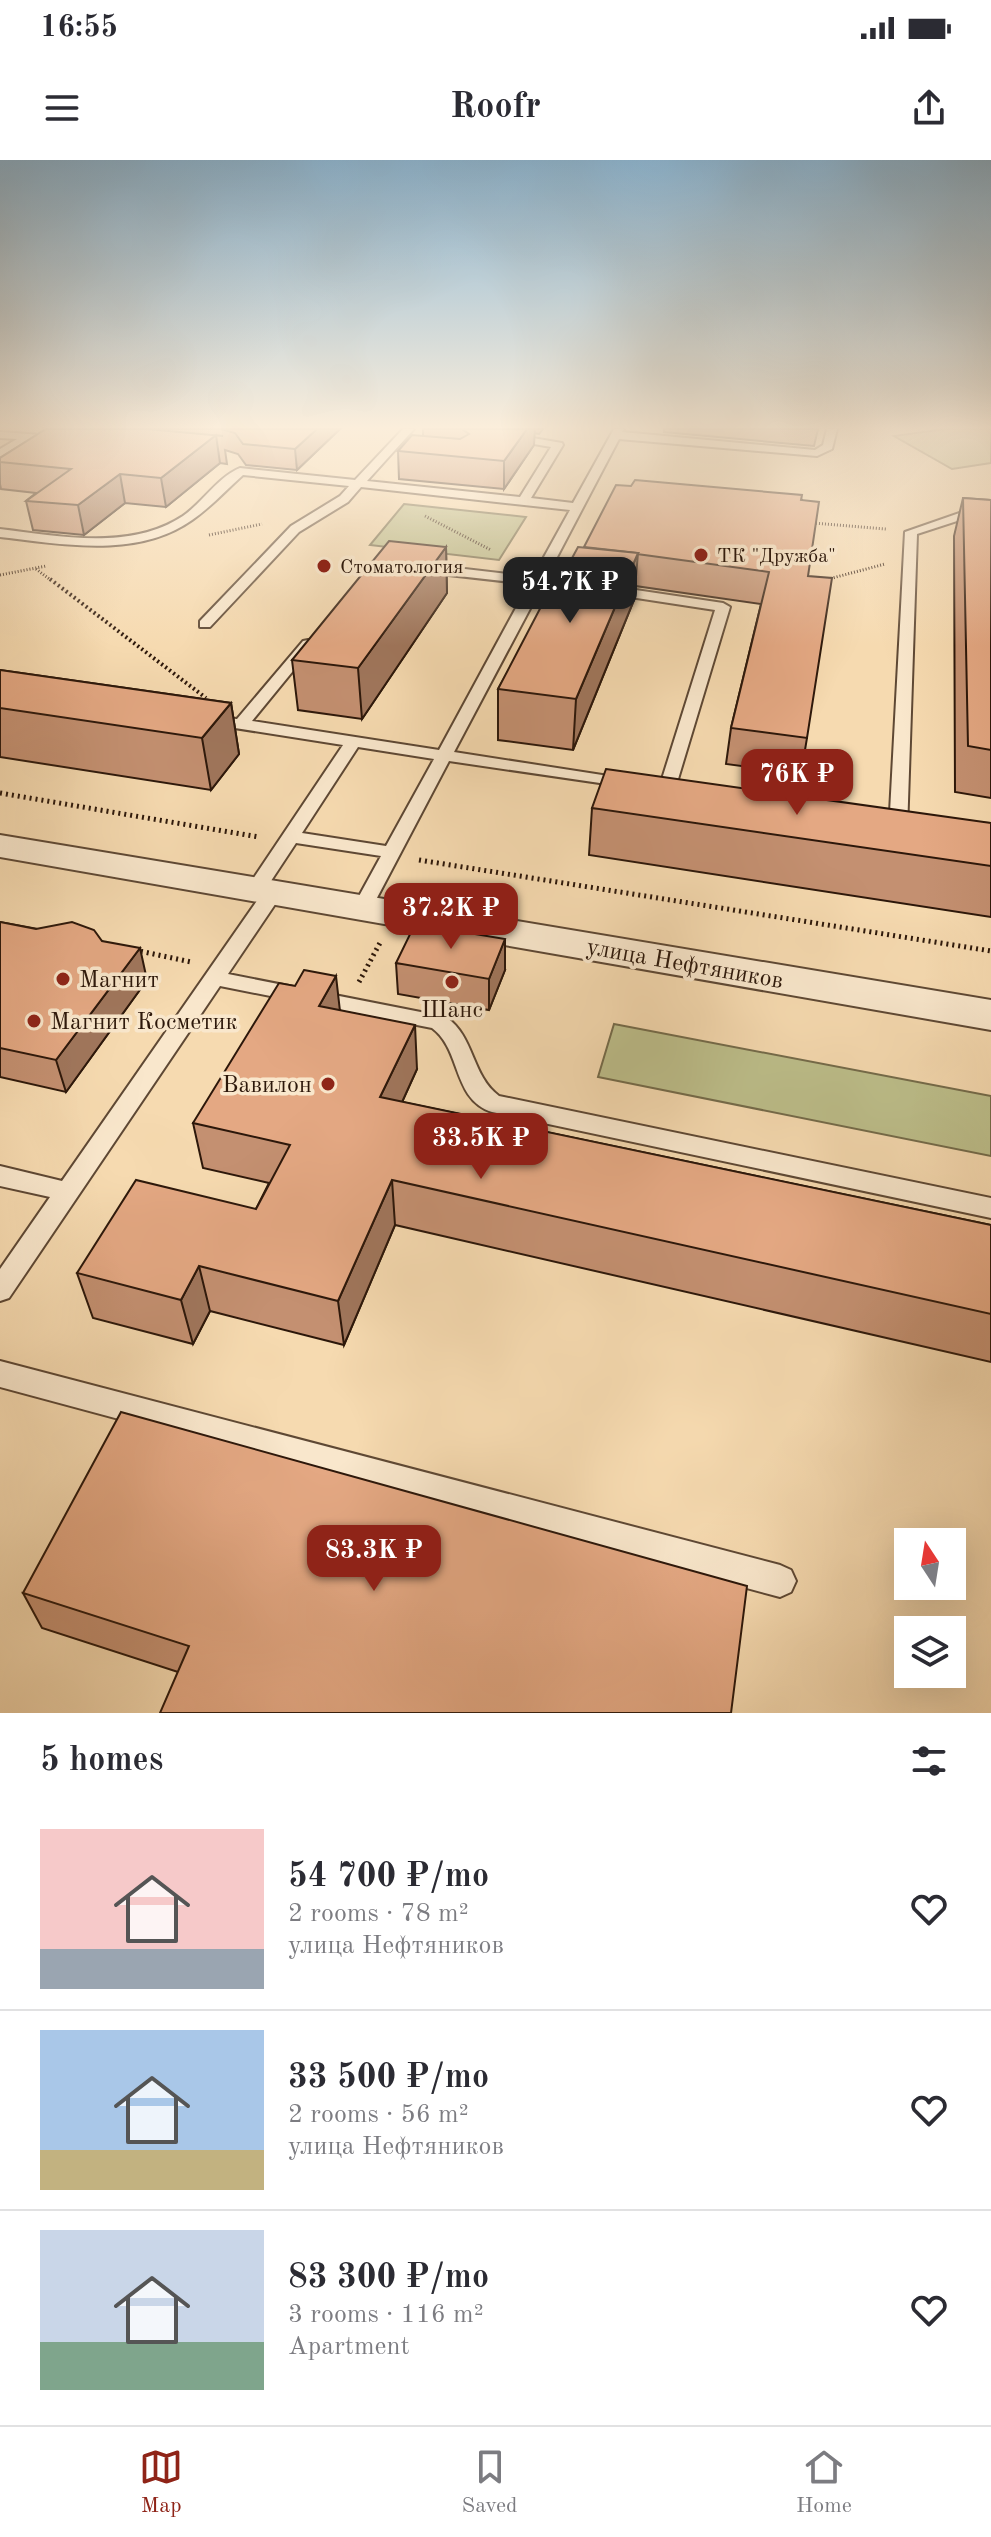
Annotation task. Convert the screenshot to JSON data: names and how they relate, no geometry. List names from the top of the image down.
{
  "streets": {
    "street": ["улица Нефтяников"]
  },
  "places": [
    "ТК \"Дружба\"",
    "Стоматология",
    "Магнит",
    "Шанс",
    "Магнит Косметик",
    "Вавилон"
  ],
  "north": "top",
  "page": {
    "status": "16:55",
    "header": "Roofr",
    "price": [
      "54.7K ₽",
      "76K ₽",
      "37.2K ₽",
      "33.5K ₽",
      "83.3K ₽"
    ],
    "heading": "5 homes",
    "list": [
      {
        "name": "54 700 ₽/mo",
        "note": "2 rooms · 78 m² · улица Нефтяников"
      },
      {
        "name": "33 500 ₽/mo",
        "note": "2 rooms · 56 m² · улица Нефтяников"
      },
      {
        "name": "83 300 ₽/mo",
        "note": "3 rooms · 116 m² · Apartment"
      }
    ],
    "tabs": ["Map", "Saved", "Home"]
  }
}
